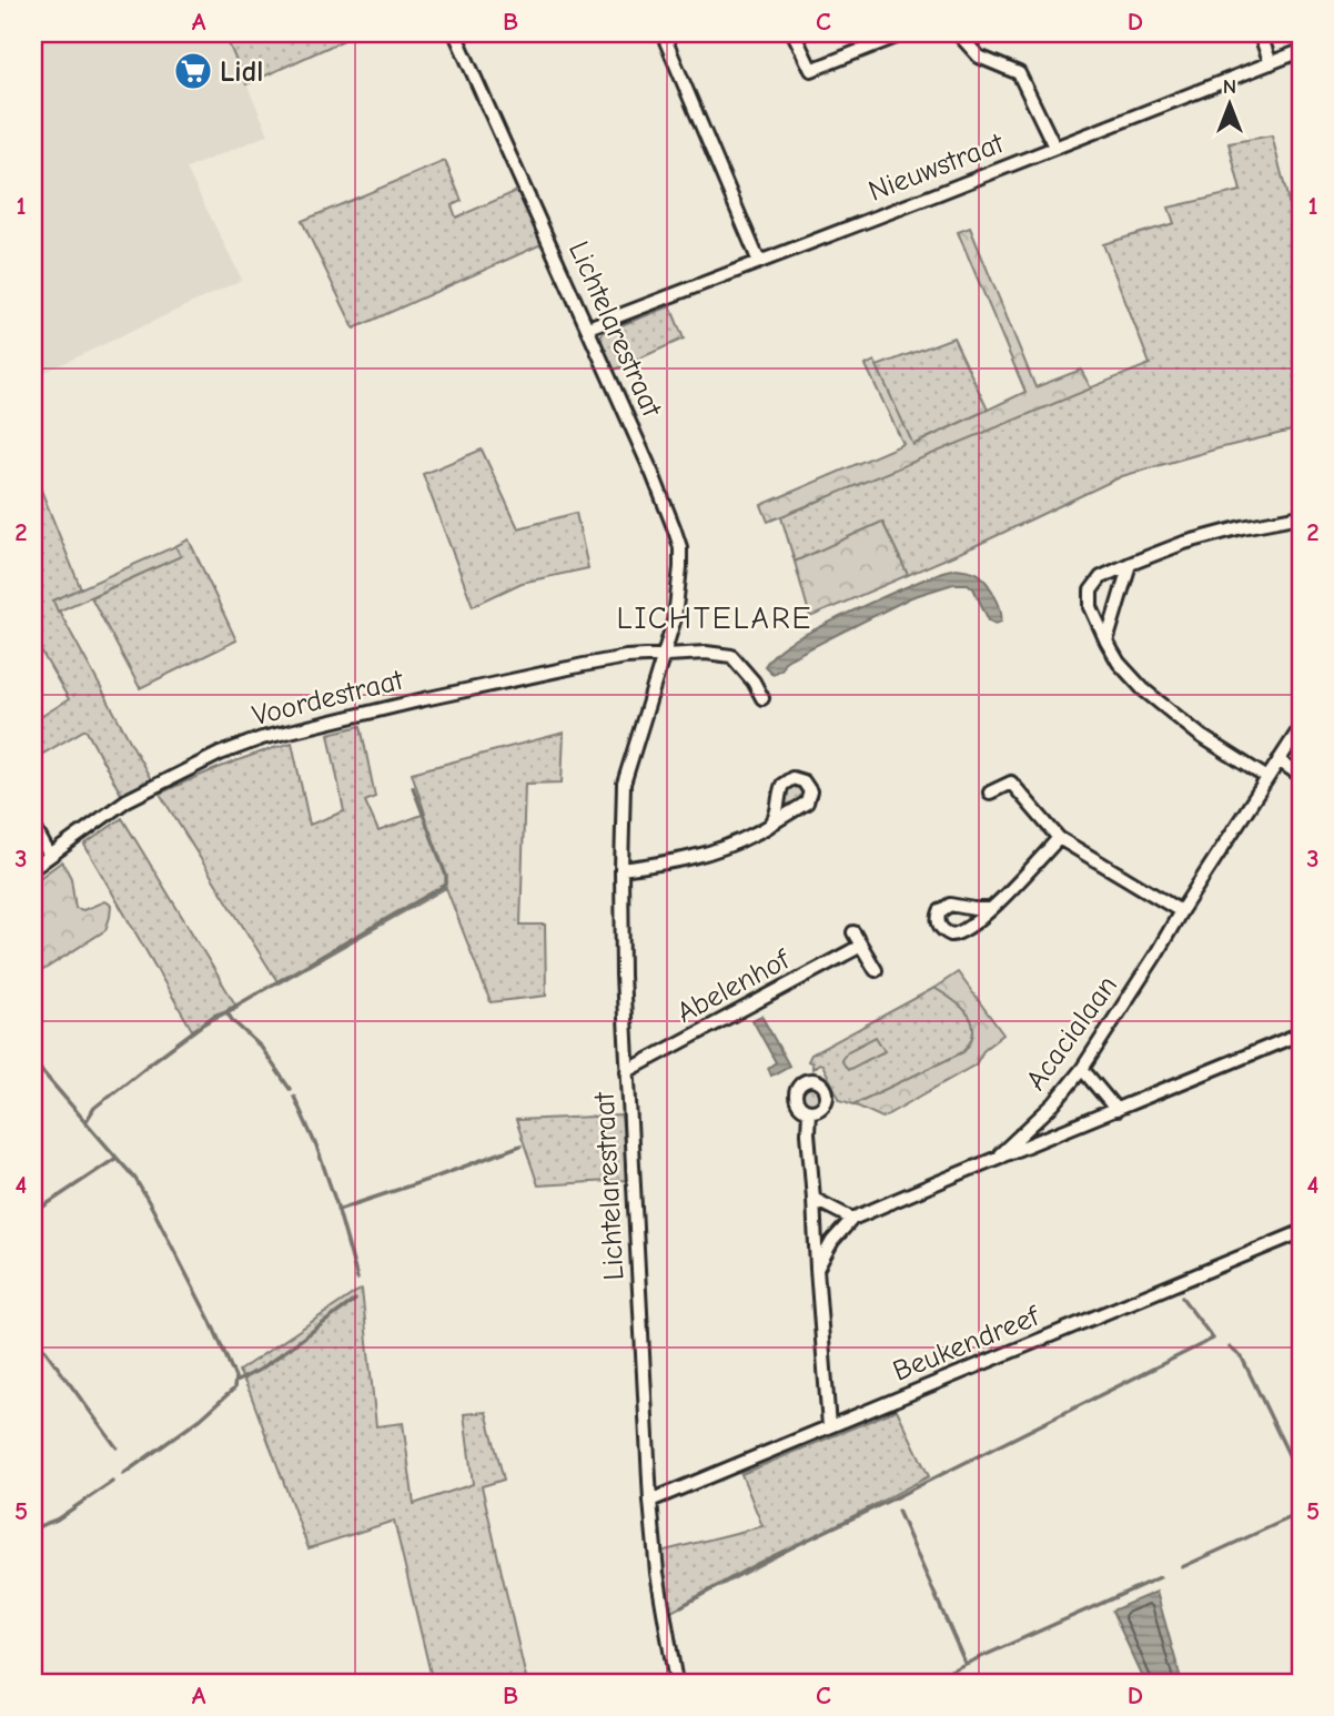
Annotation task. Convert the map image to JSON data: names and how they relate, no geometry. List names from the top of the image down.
{
  "streets": {
    "street": [
      "Nieuwstraat",
      "Lichtelarestraat",
      "Voordestraat",
      "Abelenhof",
      "Acacialaan",
      "Beukendreef"
    ]
  },
  "crossings": [
    ["Nieuwstraat", "Lichtelarestraat"],
    ["Lichtelarestraat", "Voordestraat"],
    ["Lichtelarestraat", "Abelenhof"],
    ["Lichtelarestraat", "Beukendreef"]
  ],
  "districts": ["LICHTELARE"],
  "places": {
    "supermarket": ["Lidl"]
  },
  "north": "top",
  "grid": {
    "columns": [
      "A",
      "B",
      "C",
      "D"
    ],
    "rows": [
      "1",
      "2",
      "3",
      "4",
      "5"
    ]
  }
}
